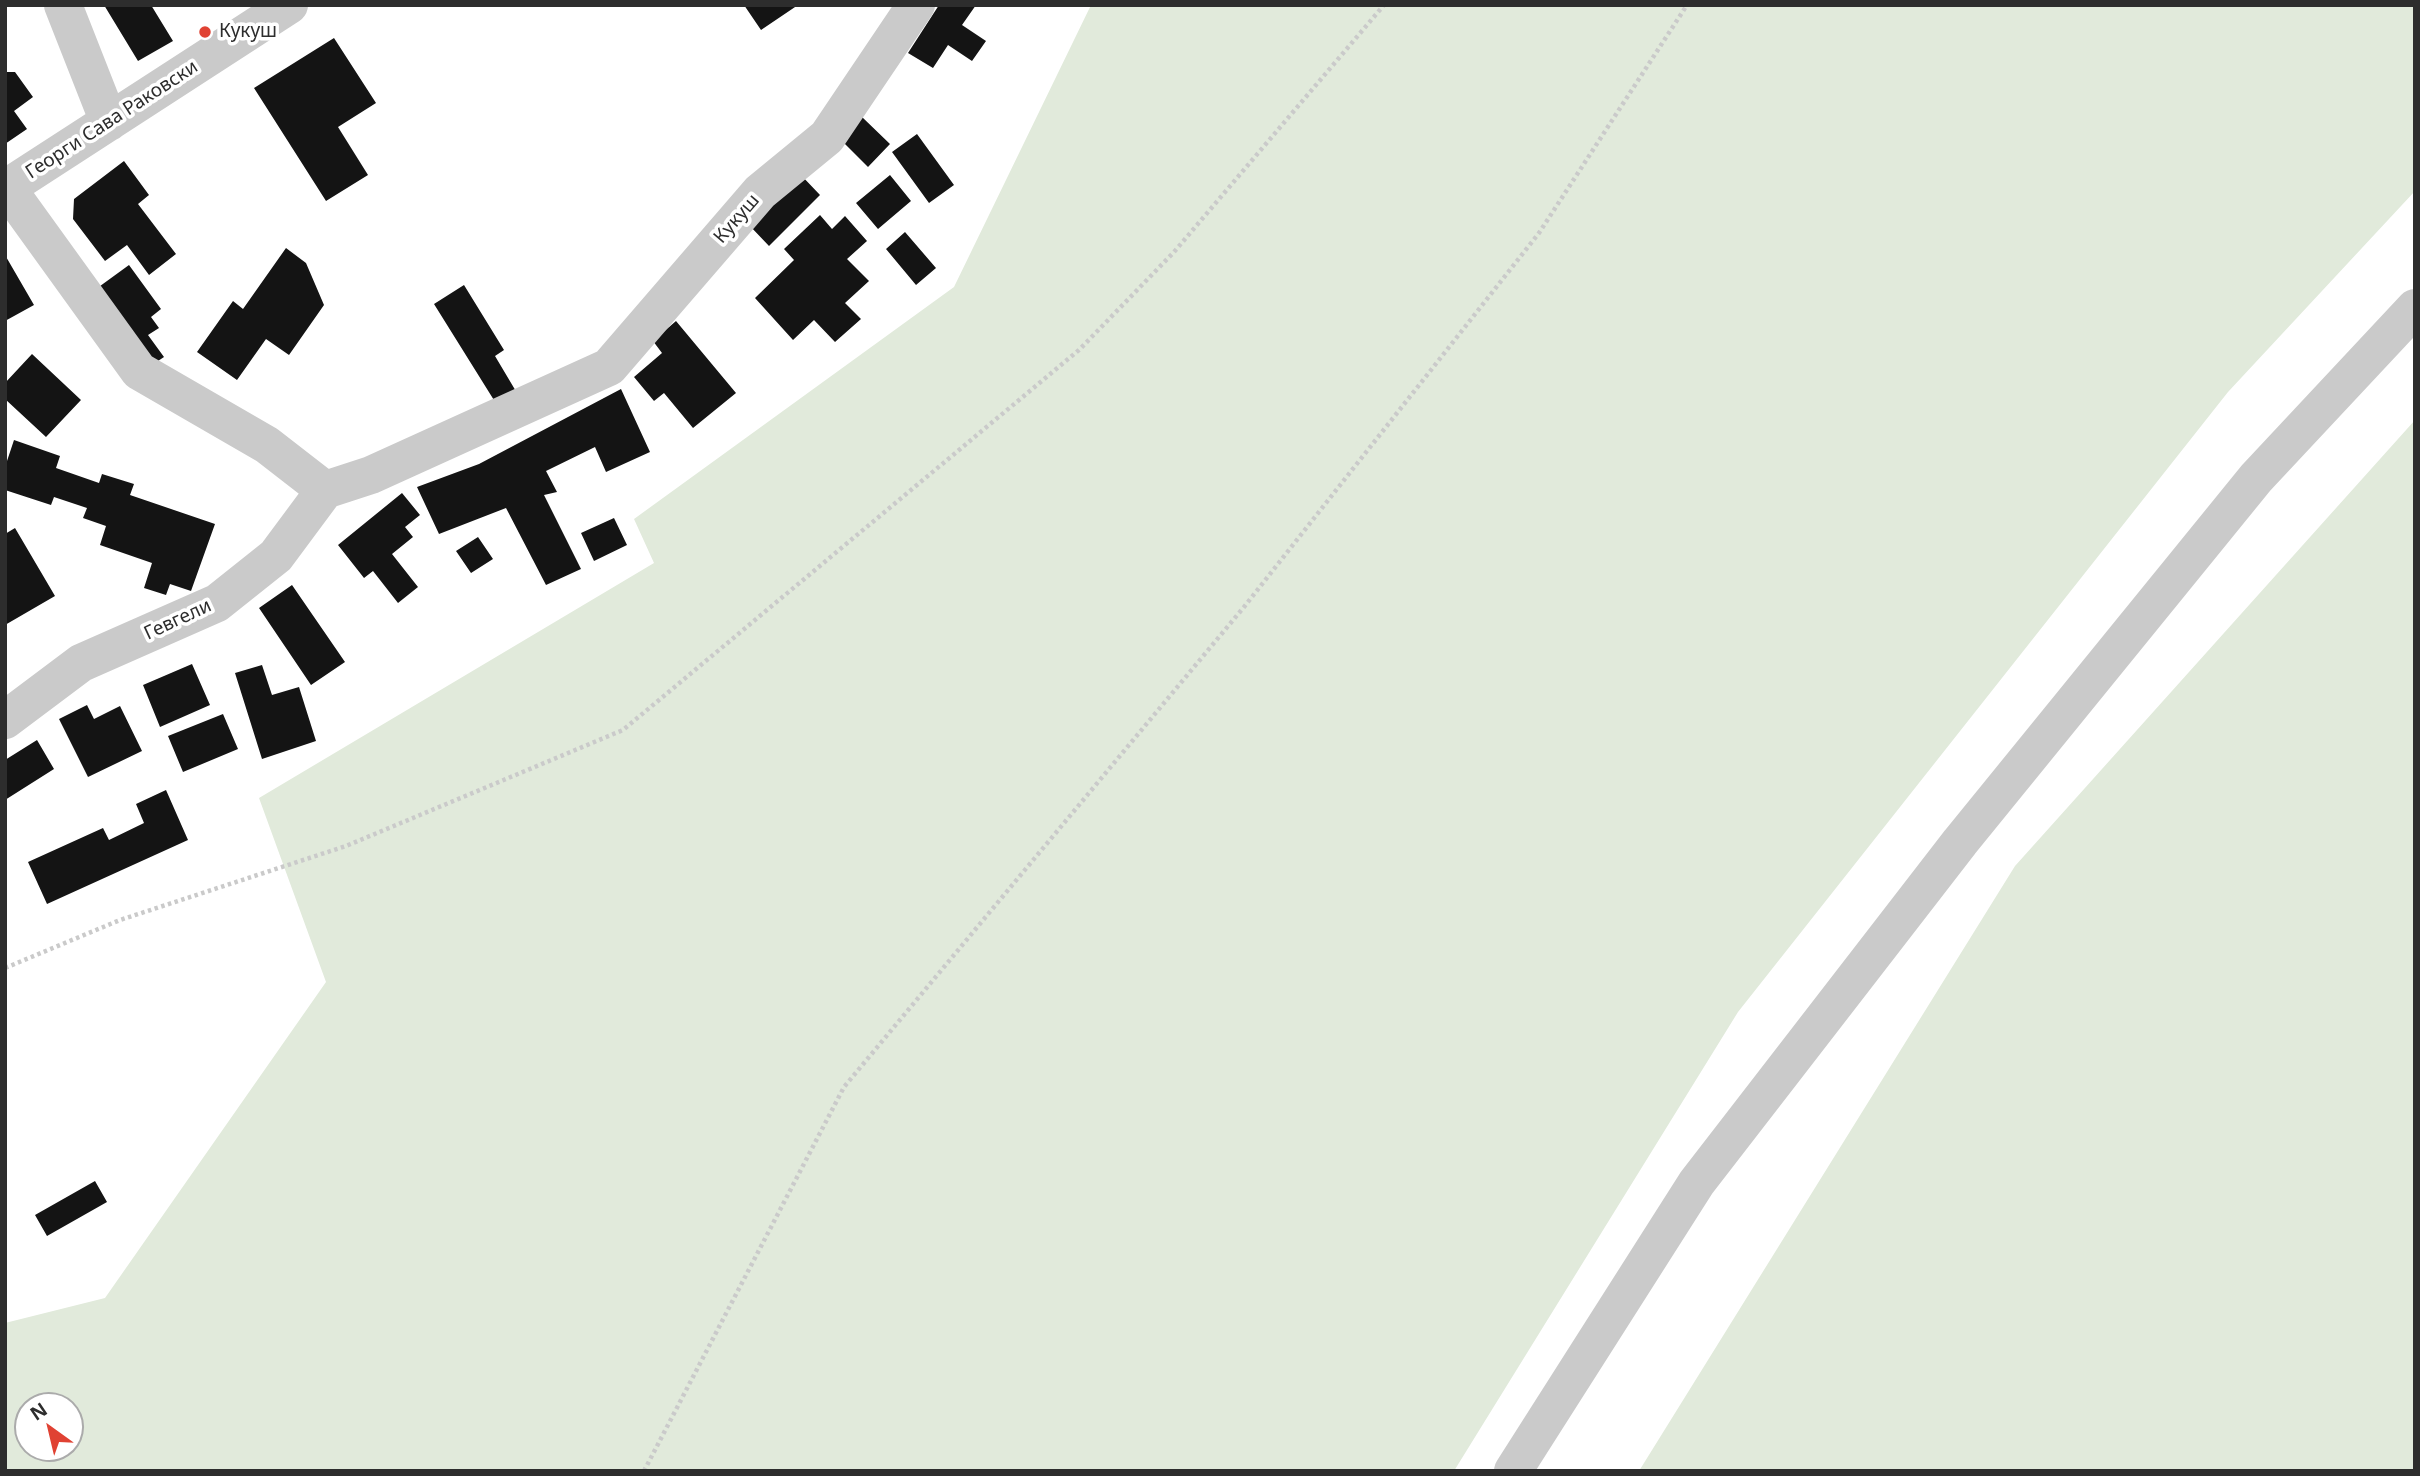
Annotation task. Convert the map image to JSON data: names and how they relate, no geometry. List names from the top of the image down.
{
  "streets": {
    "street": ["Георги Сава Раковски", "Кукуш", "Гевгели"]
  },
  "crossings": [
    ["Кукуш", "Гевгели"]
  ],
  "places": ["Кукуш"],
  "north": "top left"
}
